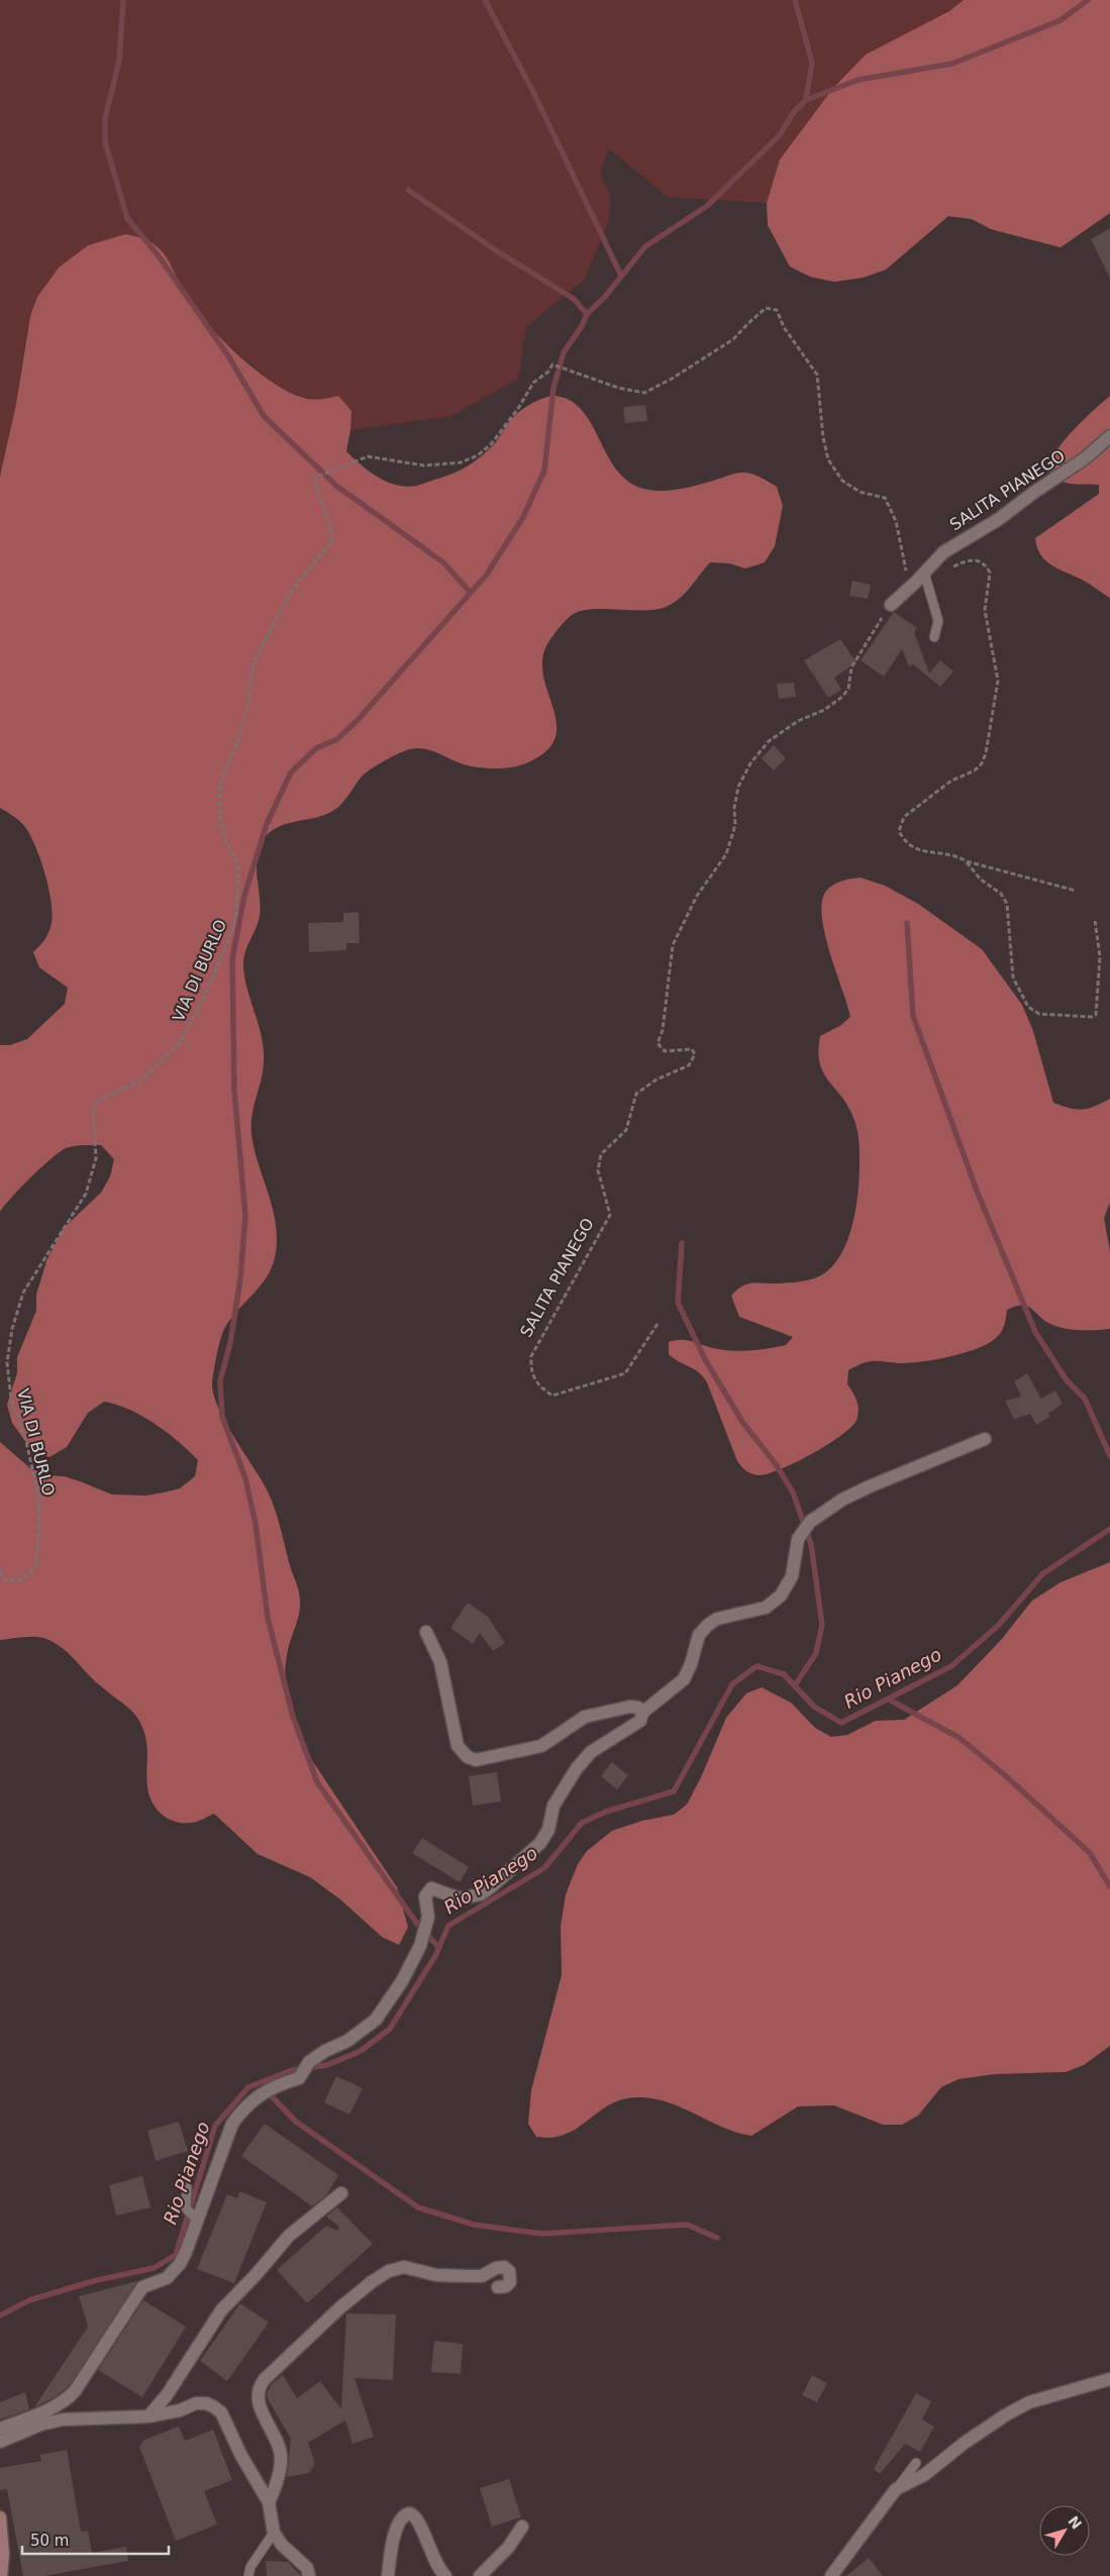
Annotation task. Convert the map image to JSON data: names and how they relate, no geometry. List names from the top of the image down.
{
  "streets": {
    "street": ["SALITA PIANEGO"],
    "path": ["VIA DI BURLO"]
  },
  "crossings": [
    ["SALITA PIANEGO", "VIA DI BURLO"]
  ],
  "water": ["Rio Pianego"],
  "scale_bar": "50 m",
  "north": "top right"
}
